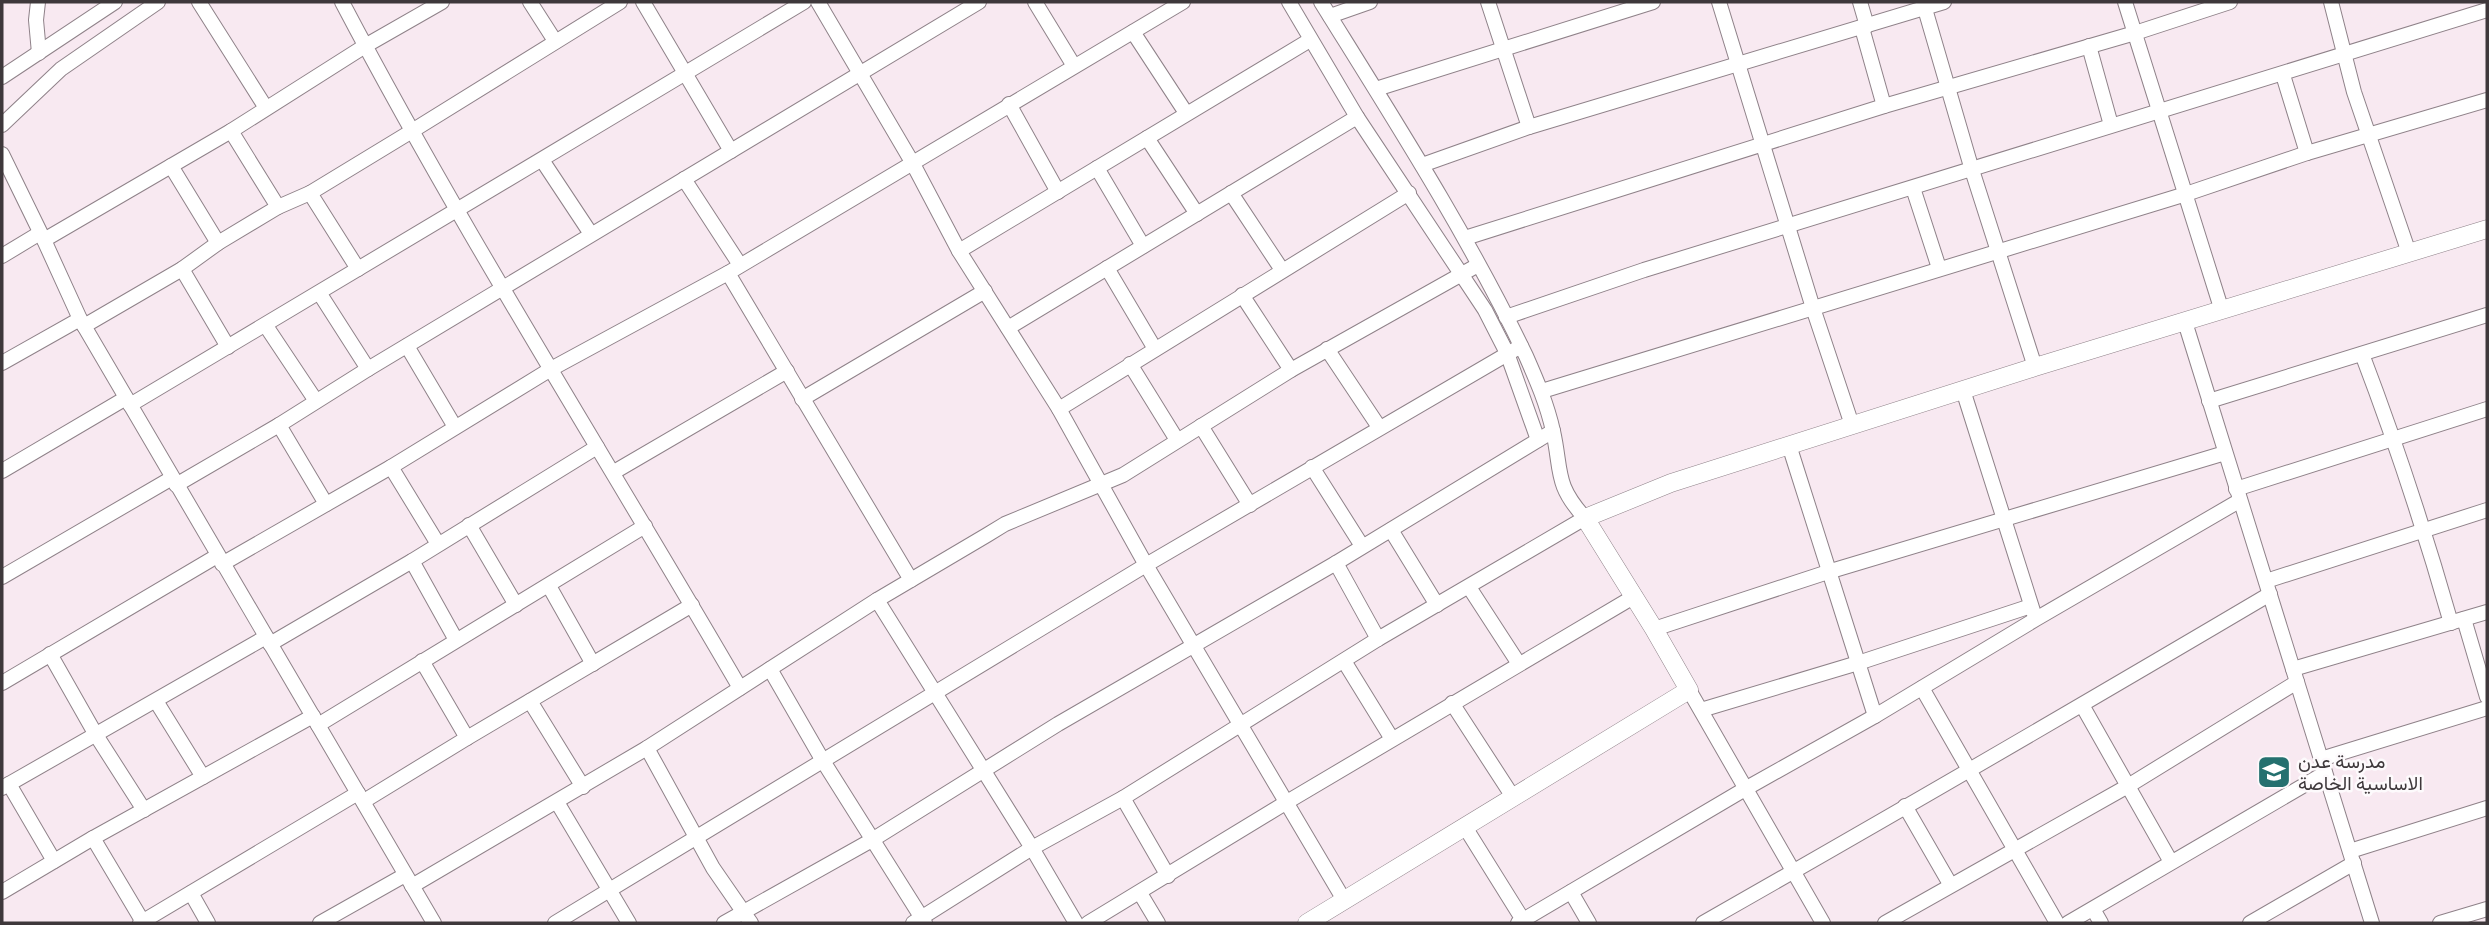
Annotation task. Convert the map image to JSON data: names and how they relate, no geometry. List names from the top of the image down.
{
  "places": {
    "school or university": ["مدرسة عدن الاساسية الخاصة"]
  }
}
